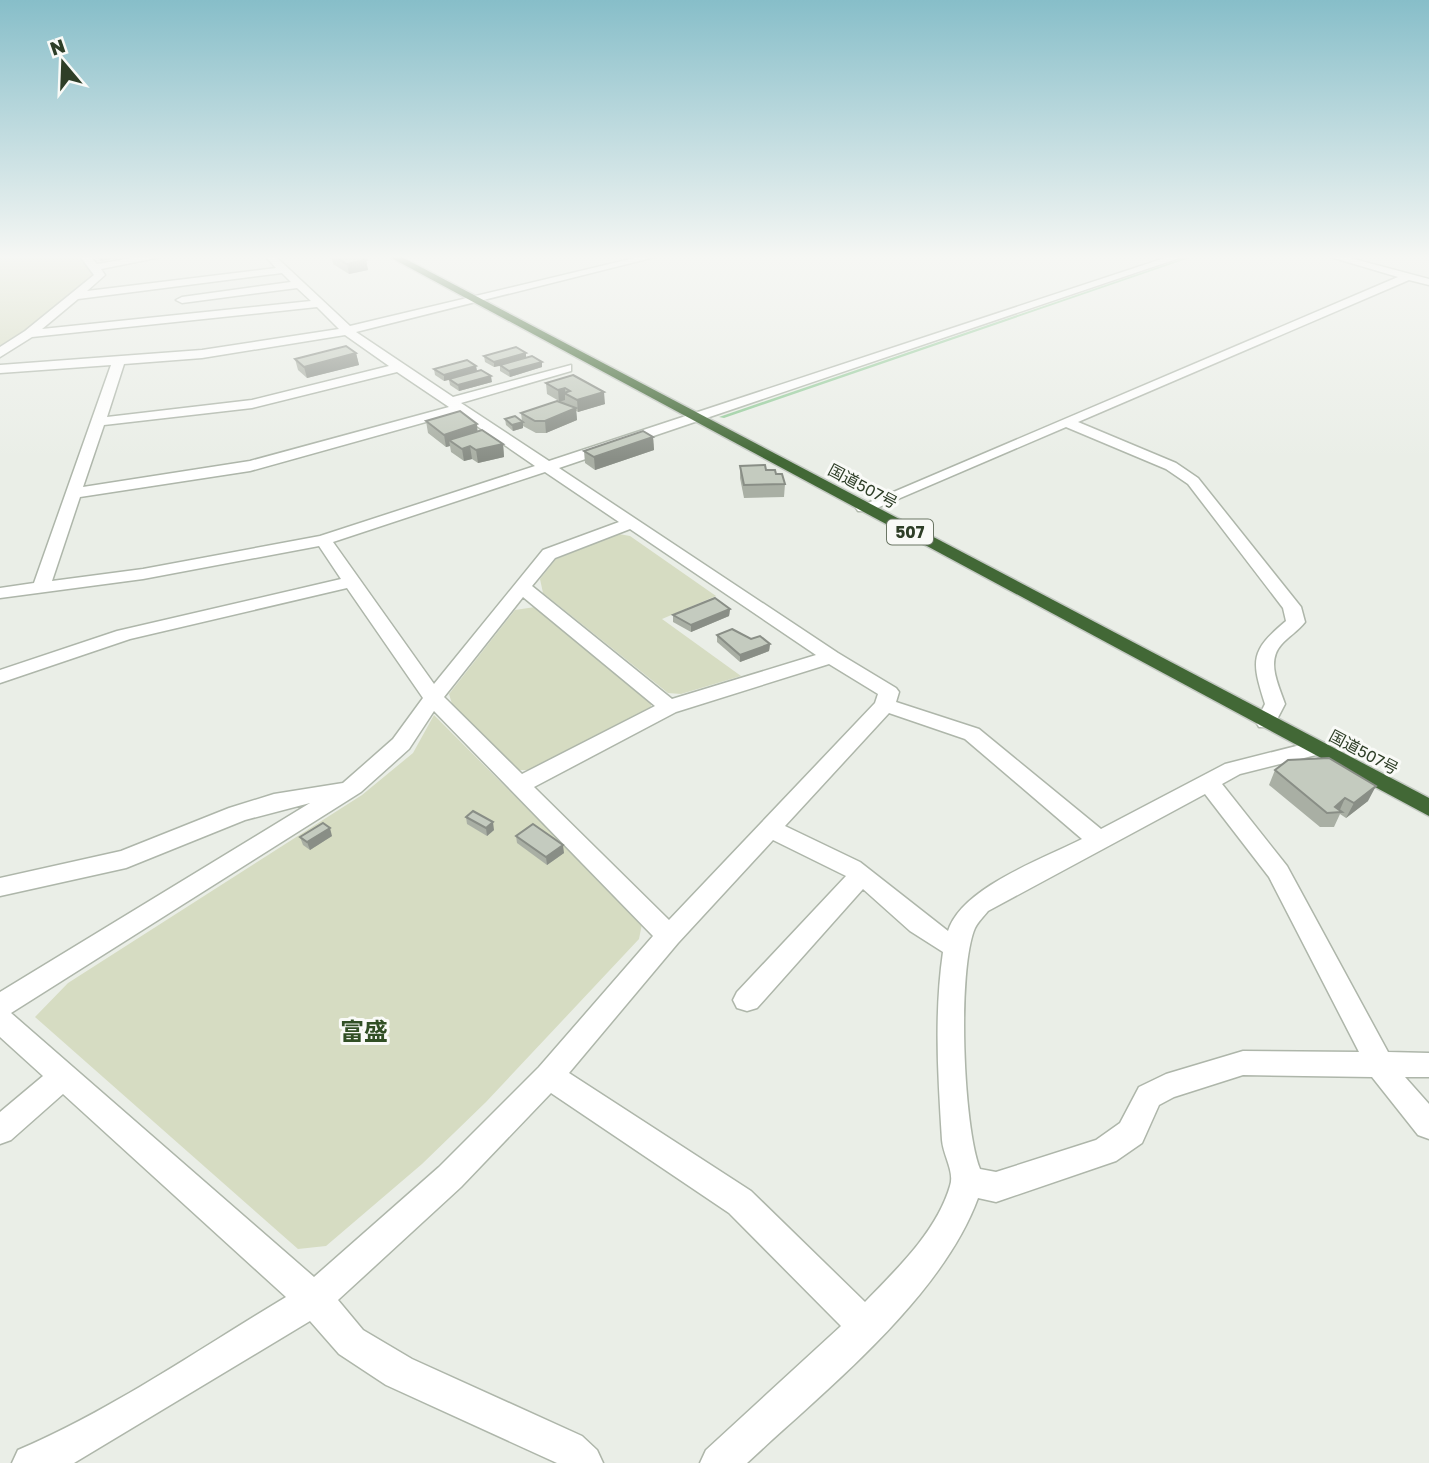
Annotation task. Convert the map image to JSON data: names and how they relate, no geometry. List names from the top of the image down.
{
  "streets": {
    "highway": ["国道507号", "507"]
  },
  "districts": ["富盛"],
  "north": "top"
}
